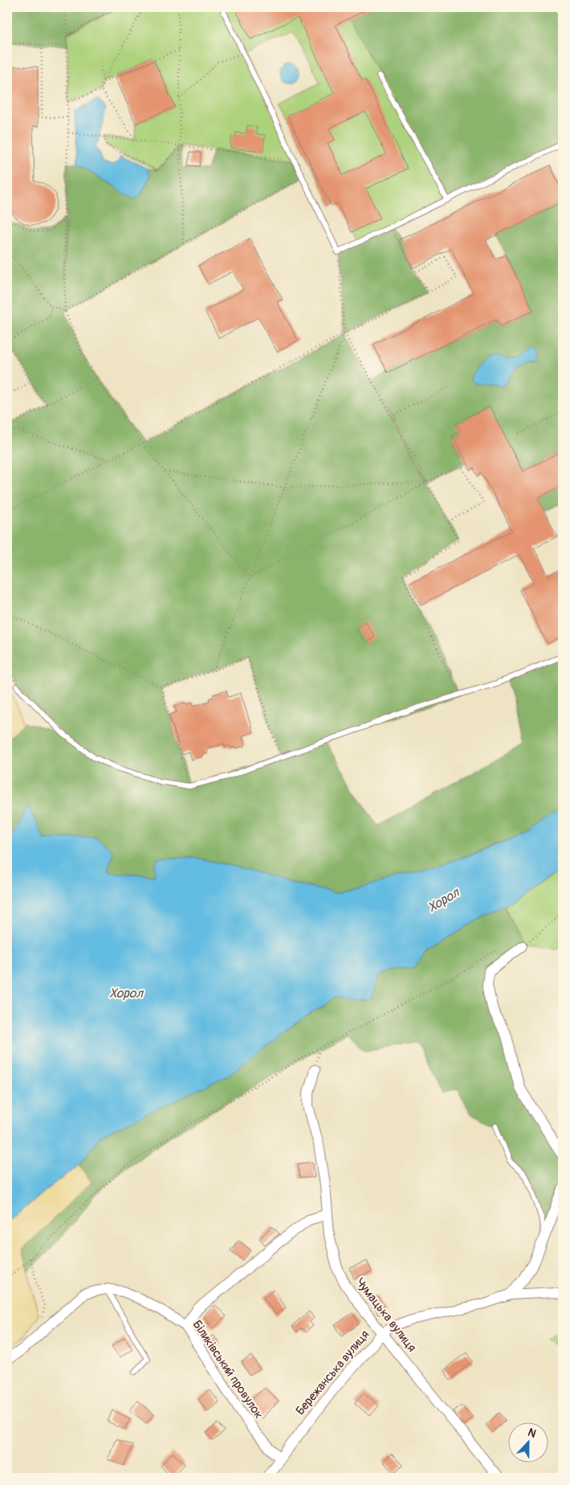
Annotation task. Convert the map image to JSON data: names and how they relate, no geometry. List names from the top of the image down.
{
  "streets": {
    "street": ["Чумацька вулиця", "Біликівський провулок", "Бережанська вулиця"]
  },
  "crossings": [
    ["Чумацька вулиця", "Бережанська вулиця"],
    ["Біликівський провулок", "Бережанська вулиця"]
  ],
  "water": ["Хорол"],
  "north": "top"
}
